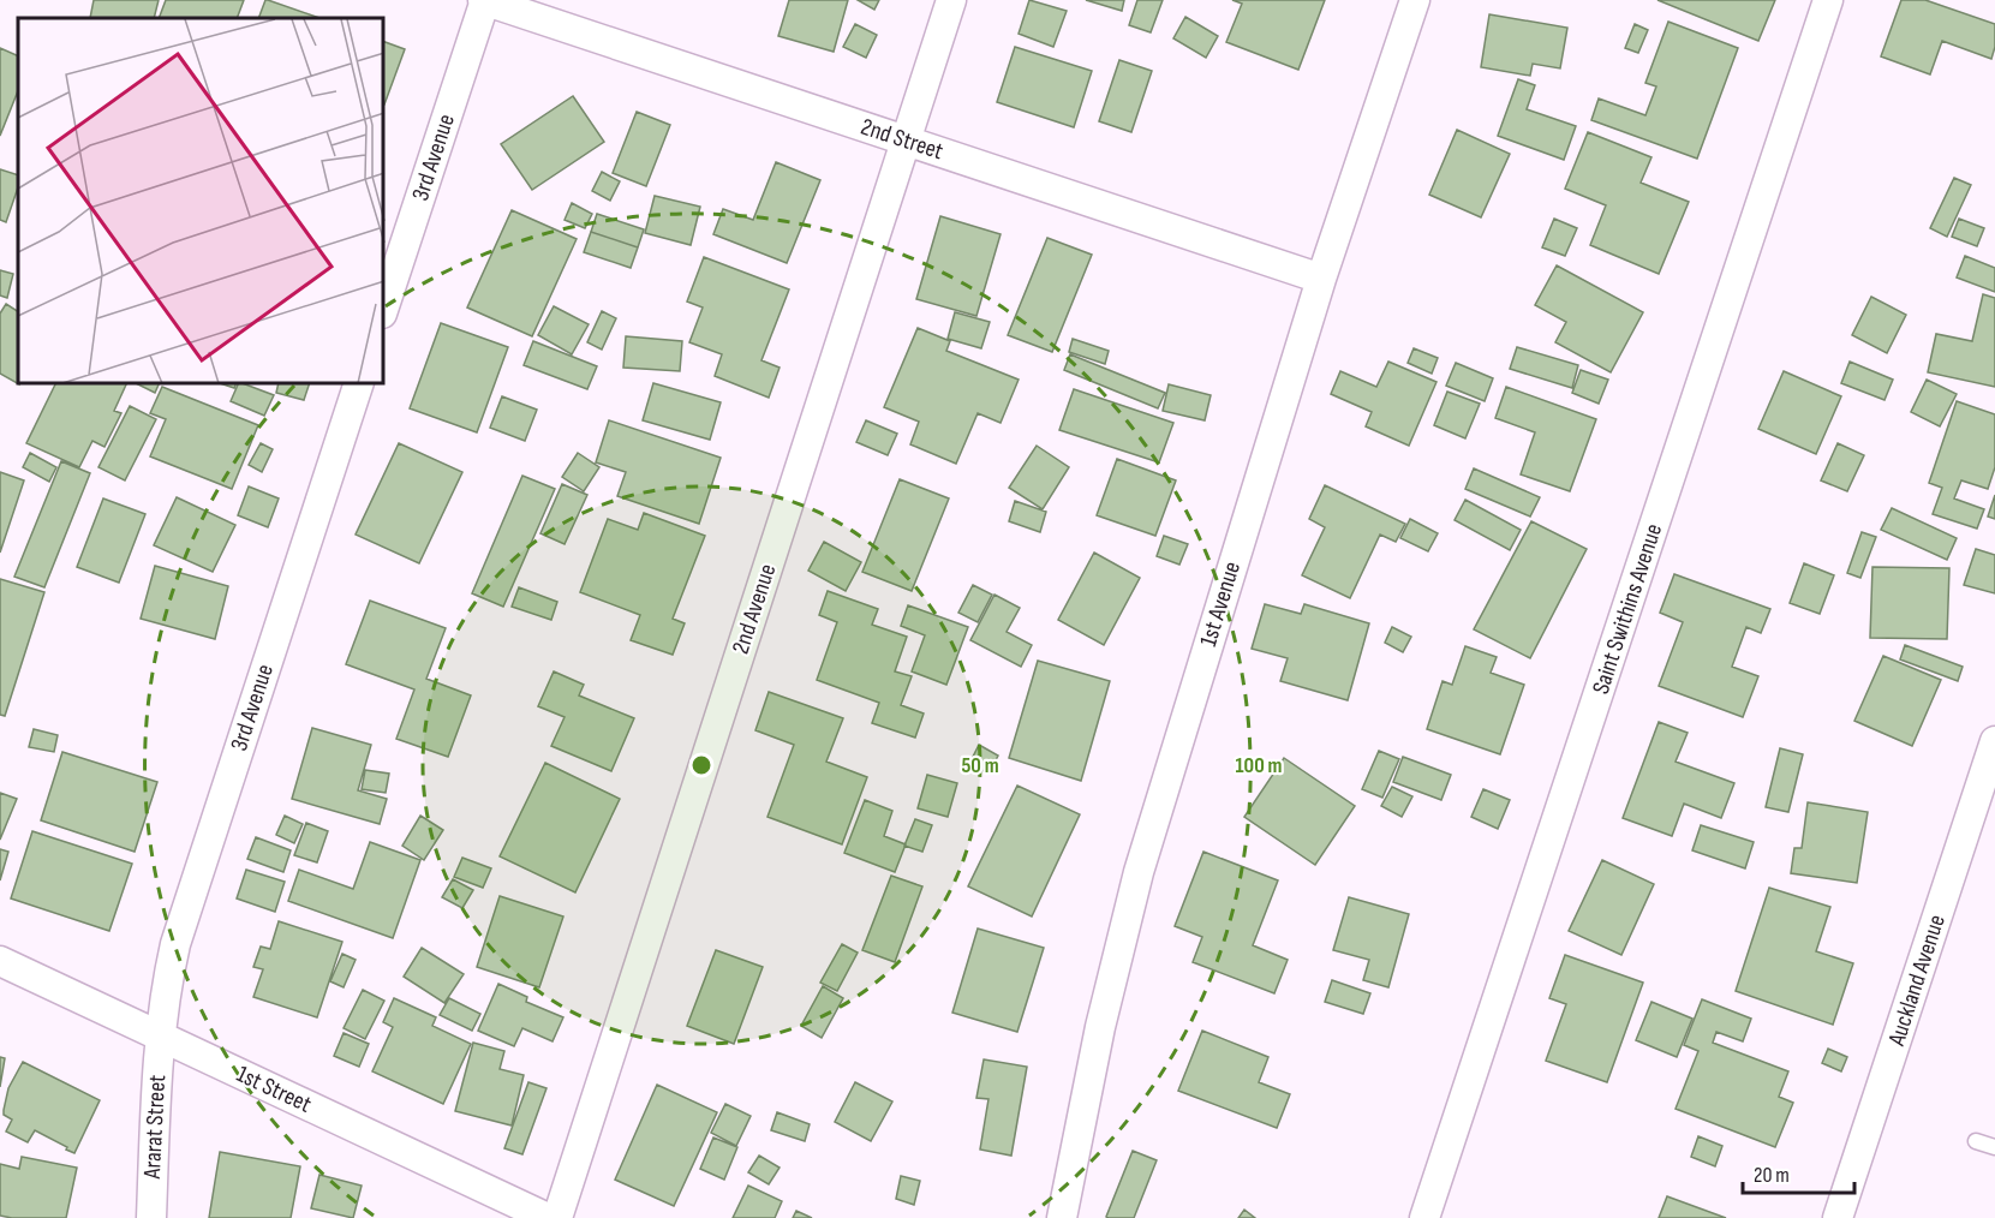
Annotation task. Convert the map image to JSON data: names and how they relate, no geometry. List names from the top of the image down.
{
  "streets": {
    "street": [
      "2nd Street",
      "3rd Avenue",
      "1st Avenue",
      "2nd Avenue",
      "Saint Swithins Avenue",
      "Auckland Avenue",
      "1st Street",
      "Ararat Street"
    ]
  },
  "crossings": [
    ["2nd Street", "3rd Avenue"],
    ["2nd Street", "1st Avenue"],
    ["2nd Street", "2nd Avenue"],
    ["3rd Avenue", "1st Street"],
    ["3rd Avenue", "Ararat Street"],
    ["1st Street", "Ararat Street"]
  ],
  "scale_bar": "20 m",
  "rings": ["50 m", "100 m"]
}
